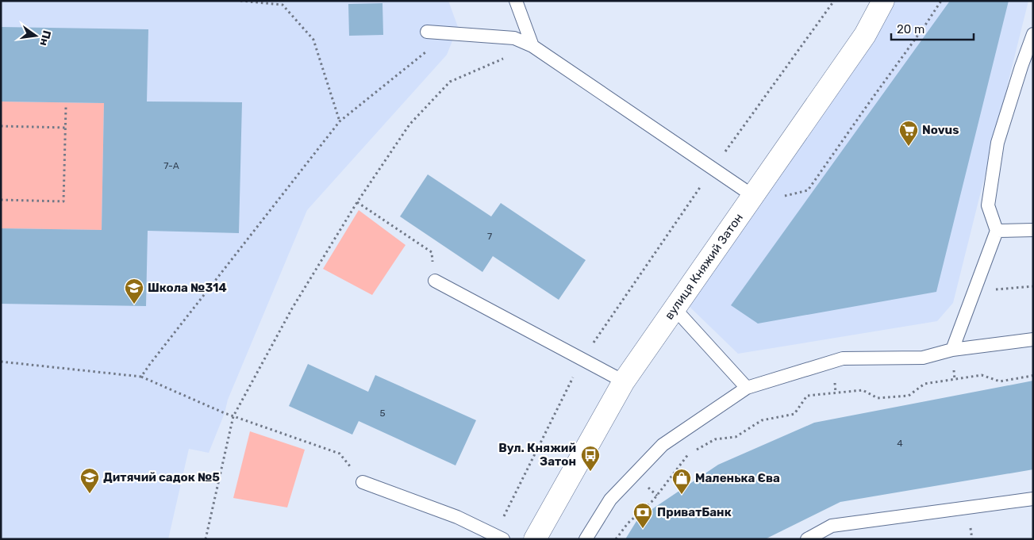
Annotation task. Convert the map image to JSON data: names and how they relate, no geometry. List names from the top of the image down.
{
  "streets": {
    "street": ["вулиця Княжий Затон"]
  },
  "places": {
    "supermarket": ["Novus"],
    "school or university": ["Школа №314", "Дитячий садок №5"],
    "bus stop": ["Вул. Княжий Затон"],
    "shop": ["Маленька Єва"],
    "bank": ["ПриватБанк"]
  },
  "house_numbers": [
    "7-А",
    "7",
    "5",
    "4"
  ],
  "scale_bar": "20 m",
  "north": "right"
}
